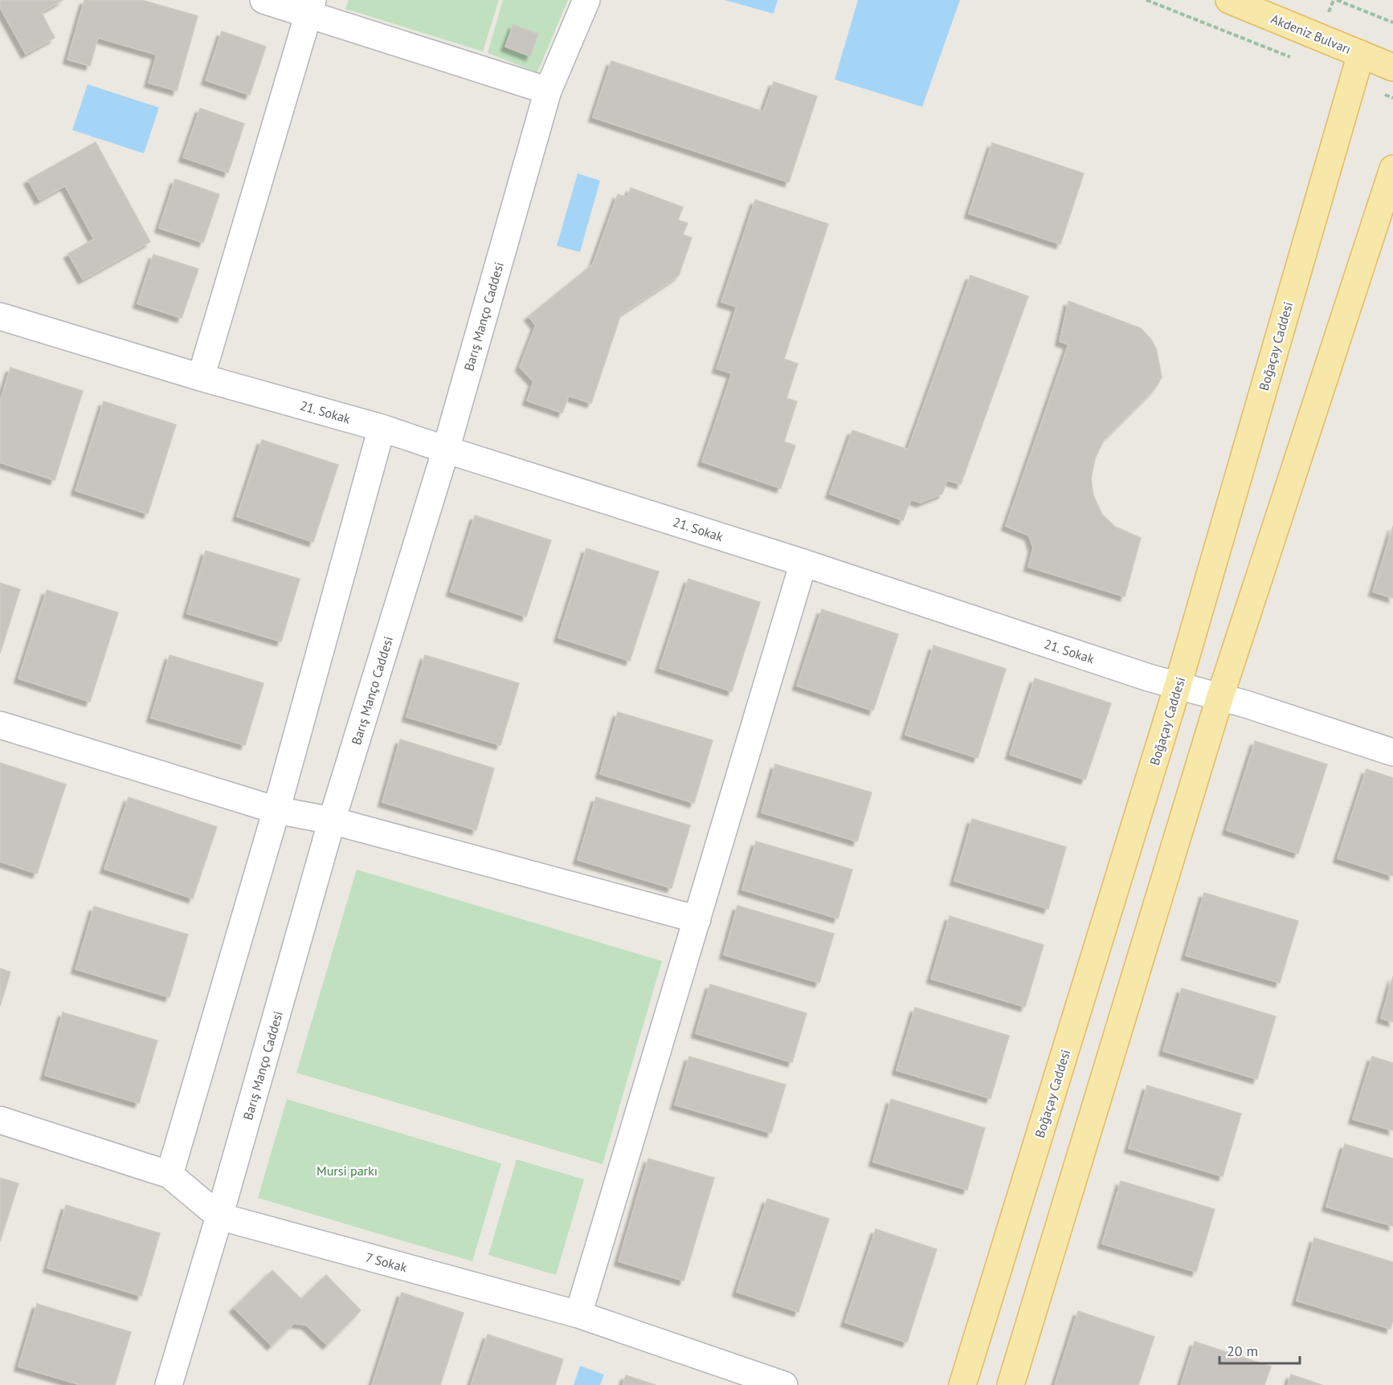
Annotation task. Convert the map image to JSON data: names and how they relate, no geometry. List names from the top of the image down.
{
  "streets": {
    "main road": ["Akdeniz Bulvarı", "Boğaçay Caddesi"],
    "street": ["Barış Manço Caddesi", "21. Sokak", "7 Sokak"]
  },
  "crossings": [
    ["Akdeniz Bulvarı", "Boğaçay Caddesi"],
    ["Barış Manço Caddesi", "21. Sokak"],
    ["Barış Manço Caddesi", "7 Sokak"],
    ["Boğaçay Caddesi", "21. Sokak"]
  ],
  "parks": ["Mursi parkı"],
  "scale_bar": "20 m"
}
